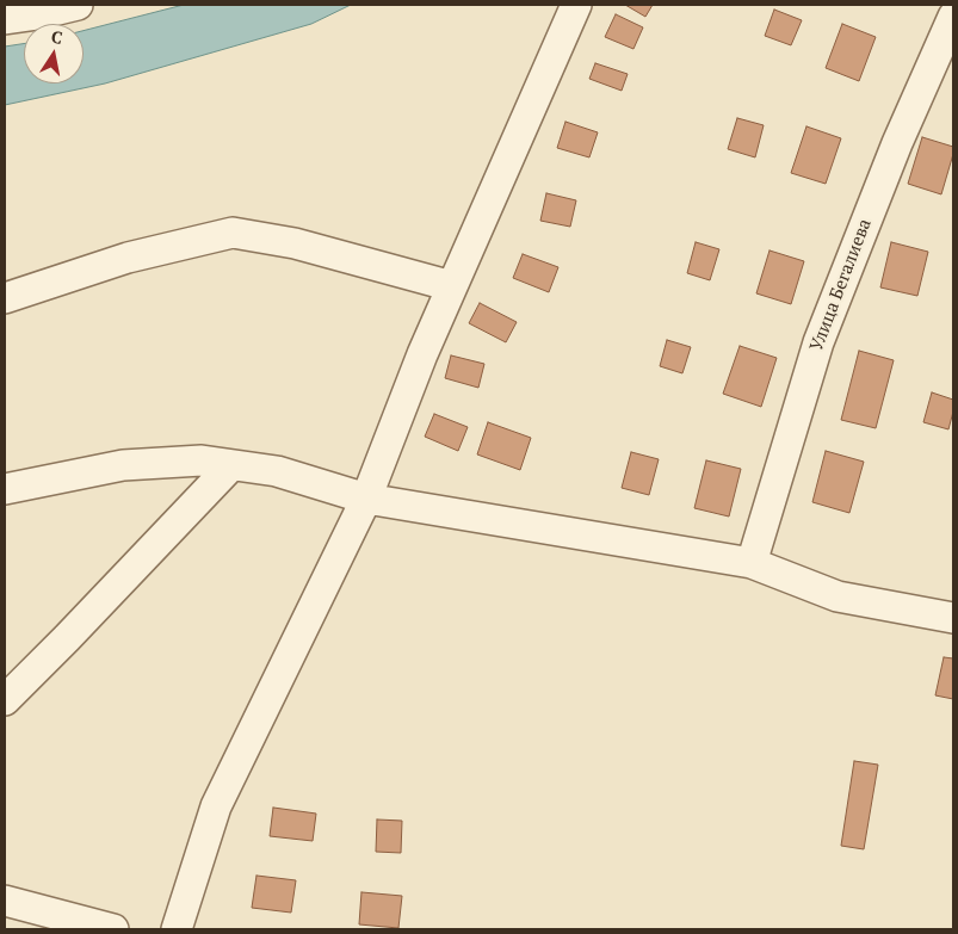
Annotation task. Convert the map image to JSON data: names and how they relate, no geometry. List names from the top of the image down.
{
  "streets": {
    "street": ["Улица Бегалиева"]
  },
  "north": "top"
}
